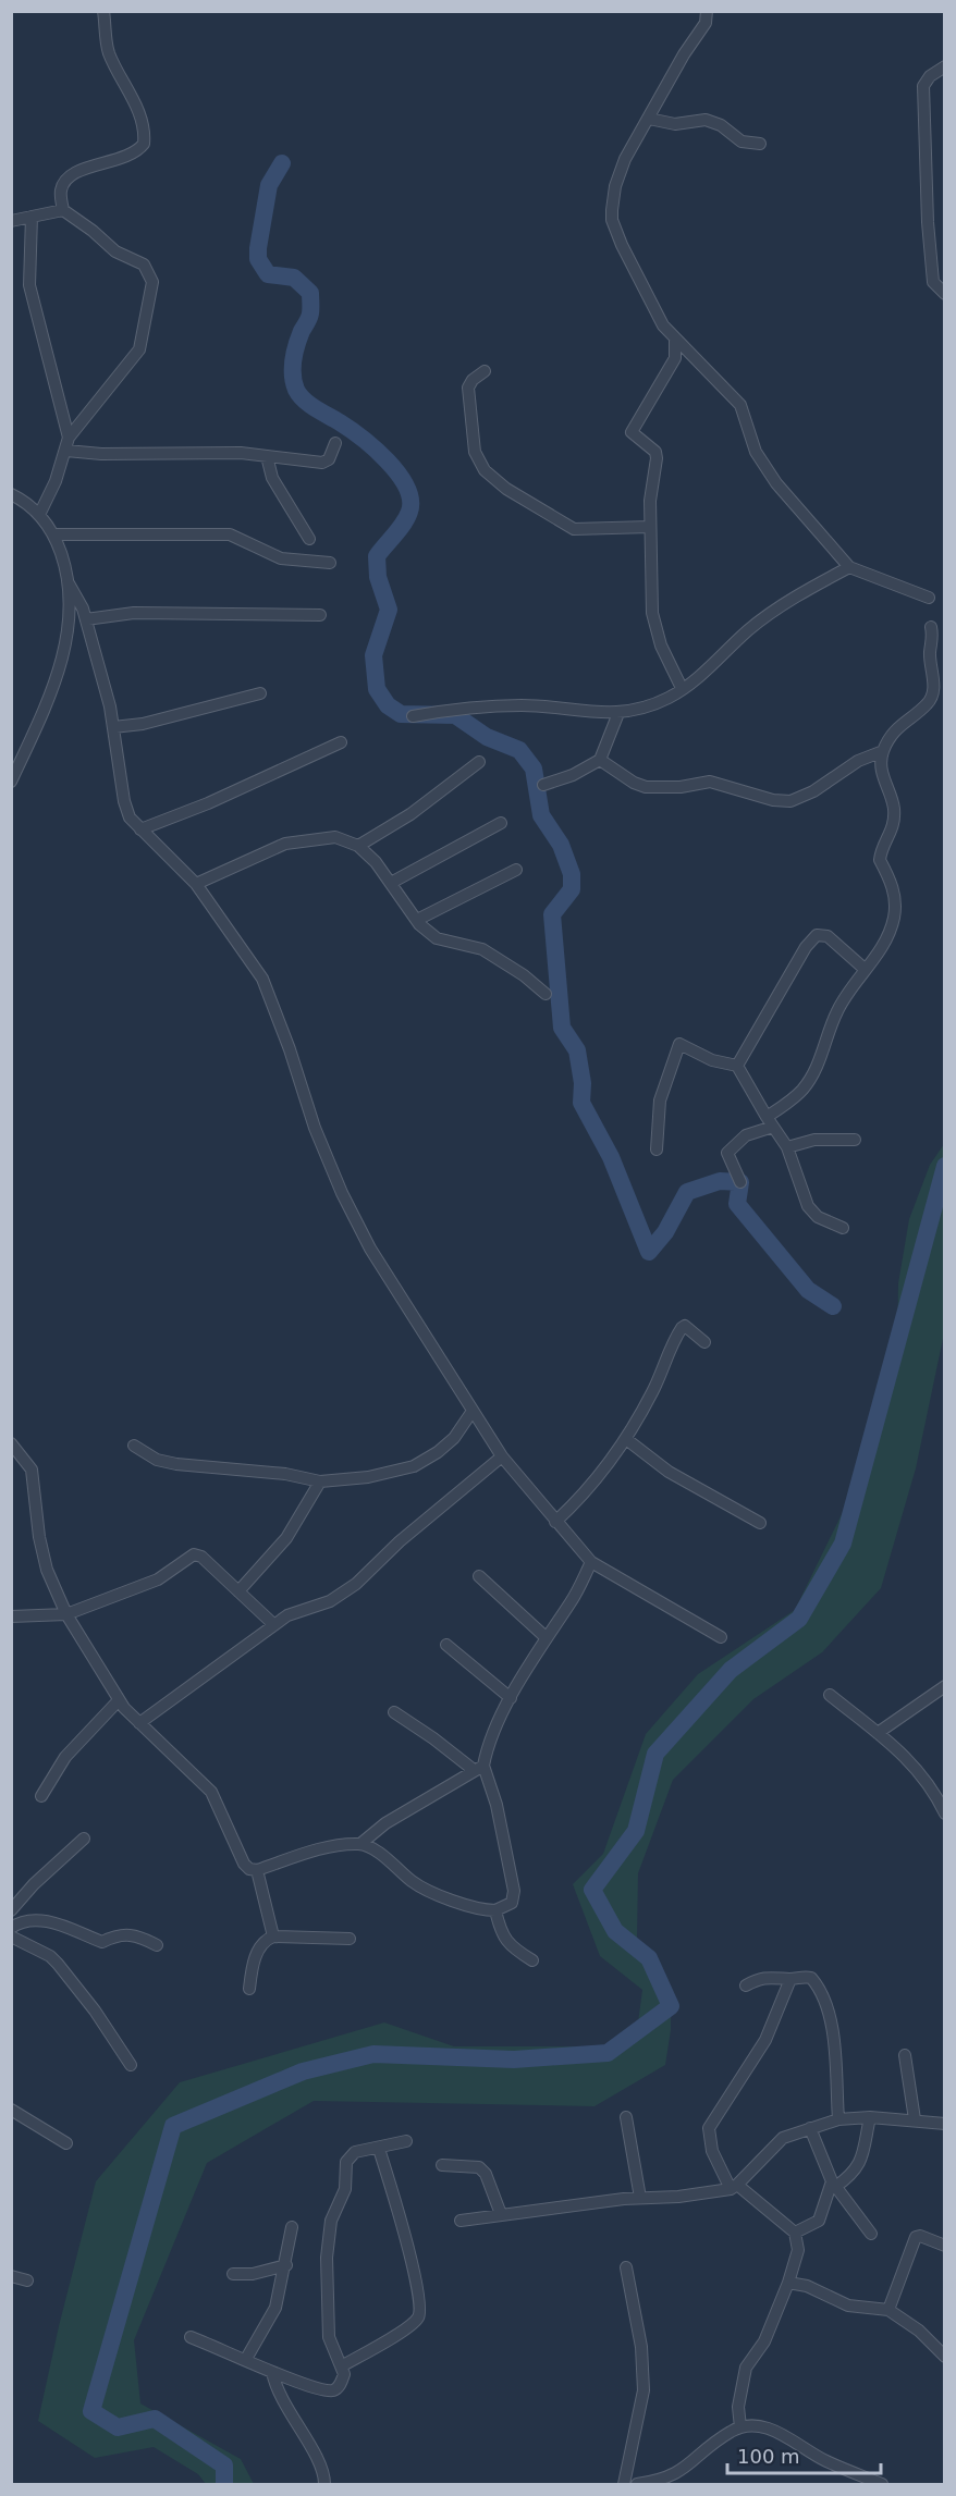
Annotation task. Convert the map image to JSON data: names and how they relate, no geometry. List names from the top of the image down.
{
  "scale_bar": "100 m"
}
